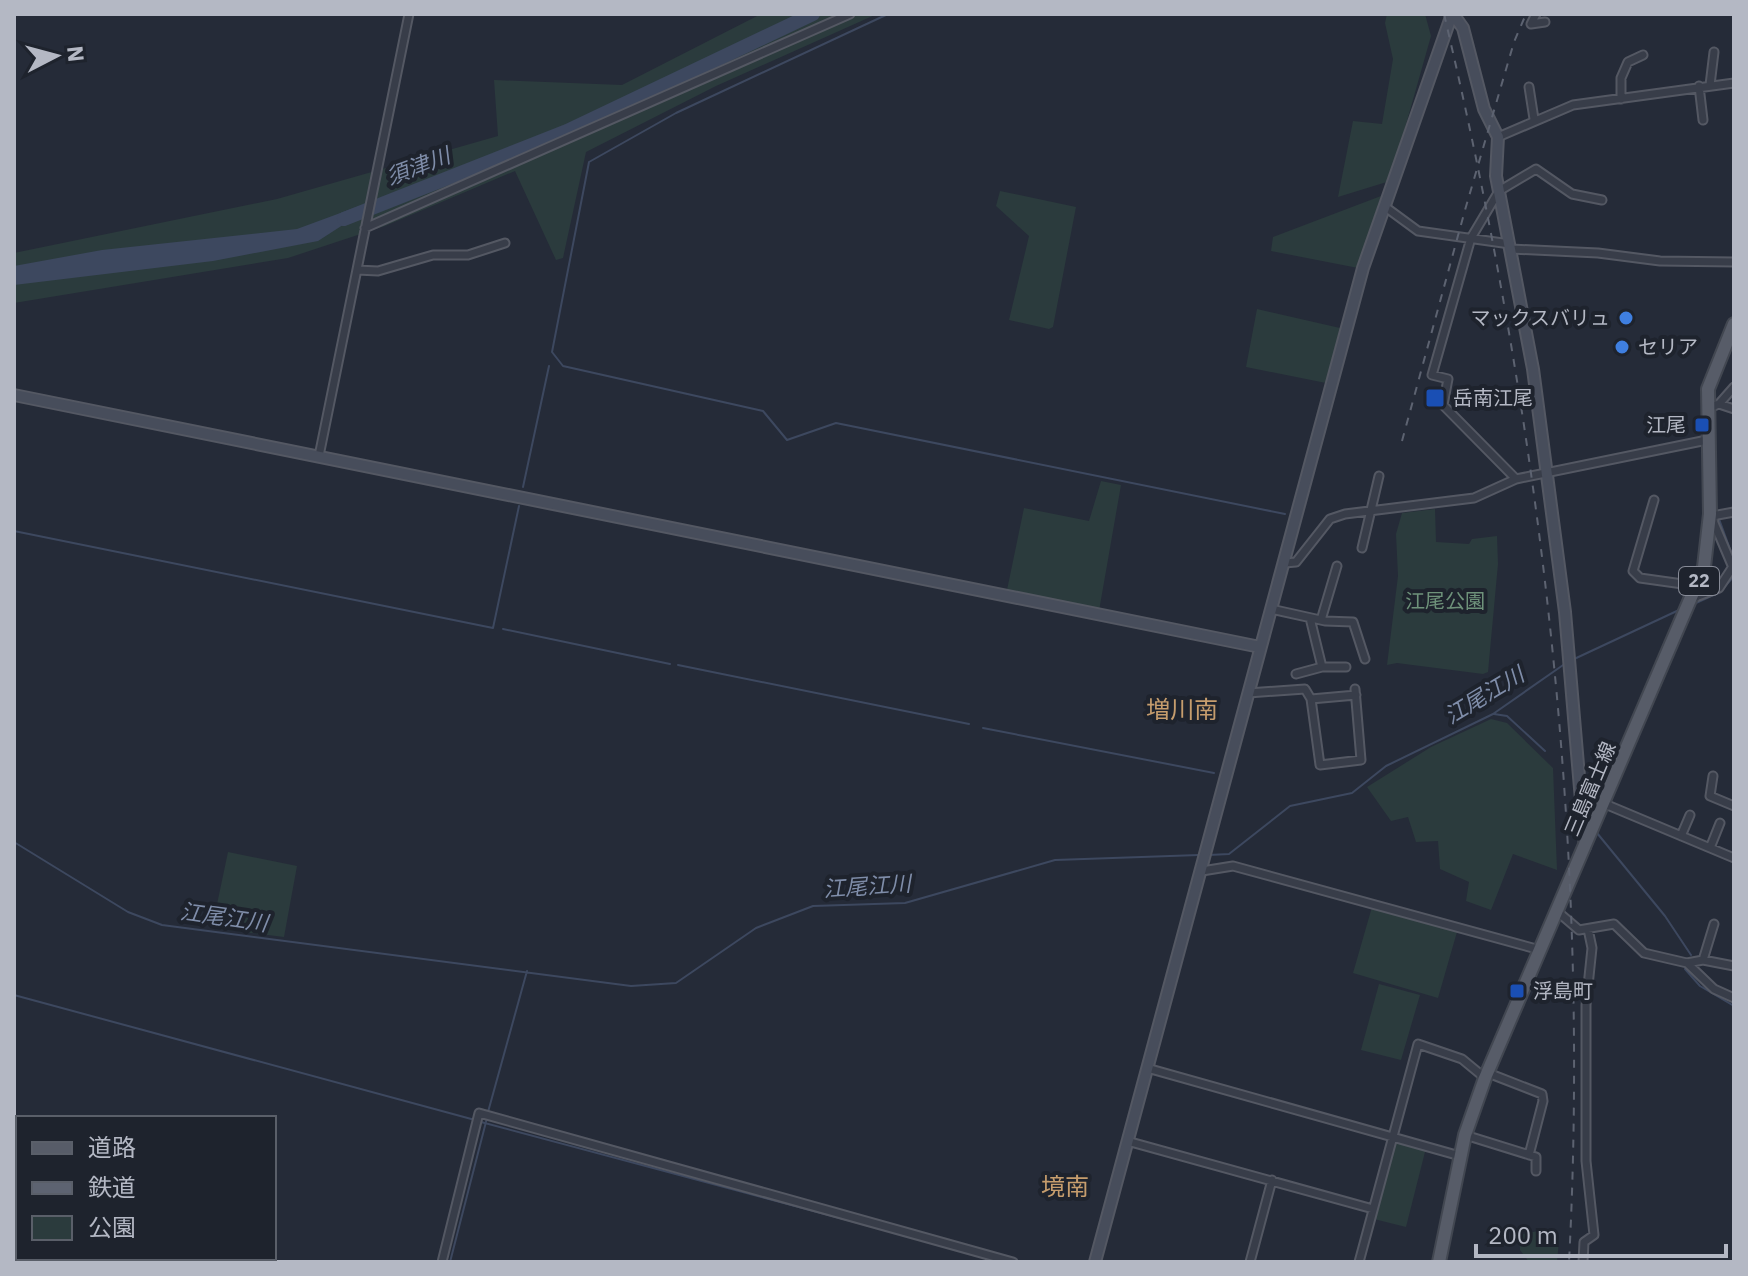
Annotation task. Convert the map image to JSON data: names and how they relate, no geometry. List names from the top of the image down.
{
  "streets": {
    "main road": ["22", "三島富士線"]
  },
  "districts": ["増川南", "境南"],
  "water": ["須津川", "江尾江川"],
  "parks": ["江尾公園"],
  "places": {
    "other": ["マックスバリュ", "セリア"],
    "transit": ["岳南江尾", "江尾", "浮島町"]
  },
  "legend": ["道路", "鉄道", "公園"],
  "scale_bar": "200 m",
  "north": "right"
}
